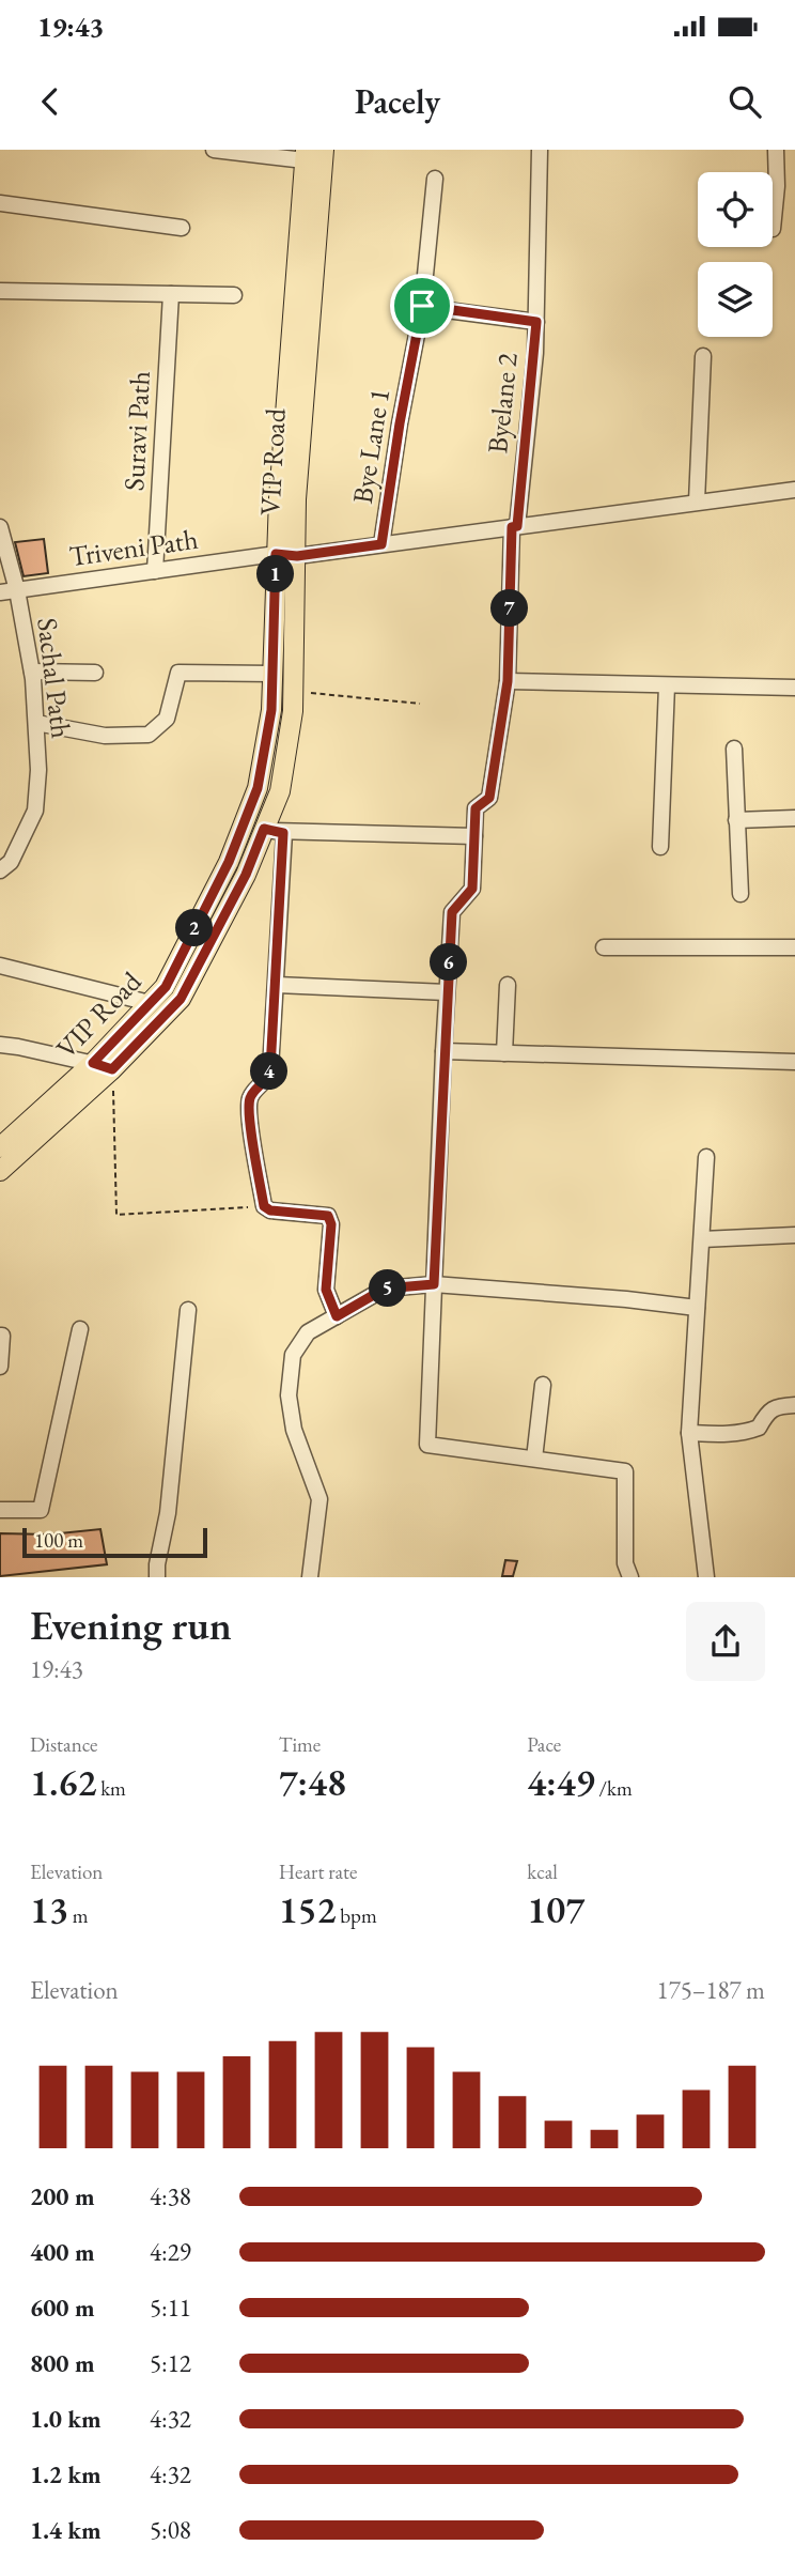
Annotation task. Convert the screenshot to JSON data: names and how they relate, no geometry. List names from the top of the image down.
{
  "streets": {
    "main road": ["VIP Road"],
    "street": [
      "Byelane 2",
      "Suravi Path",
      "Bye Lane 1",
      "Triveni Path",
      "Sachal Path"
    ]
  },
  "crossings": [
    ["Byelane 2", "Triveni Path"],
    ["Suravi Path", "Triveni Path"],
    ["Bye Lane 1", "Triveni Path"],
    ["VIP Road", "Triveni Path"],
    ["Triveni Path", "Sachal Path"]
  ],
  "scale_bar": "100 m",
  "page": {
    "status": "19:43",
    "header": "Pacely",
    "pins": [
      "1",
      "7",
      "2",
      "6",
      "4",
      "5"
    ],
    "scale": "100 m",
    "heading": ["Evening run", "19:43"],
    "stats": [
      ["Distance", "1.62 km"],
      ["Time", "7:48"],
      ["Pace", "4:49 /km"],
      ["Elevation", "13 m"],
      ["Heart rate", "152 bpm"],
      ["kcal", "107"]
    ],
    "chart": ["Elevation", "175–187 m"],
    "list": [
      {
        "name": "200 m",
        "note": "4:38"
      },
      {
        "name": "400 m",
        "note": "4:29"
      },
      {
        "name": "600 m",
        "note": "5:11"
      },
      {
        "name": "800 m",
        "note": "5:12"
      },
      {
        "name": "1.0 km",
        "note": "4:32"
      },
      {
        "name": "1.2 km",
        "note": "4:32"
      },
      {
        "name": "1.4 km",
        "note": "5:08"
      }
    ]
  }
}
